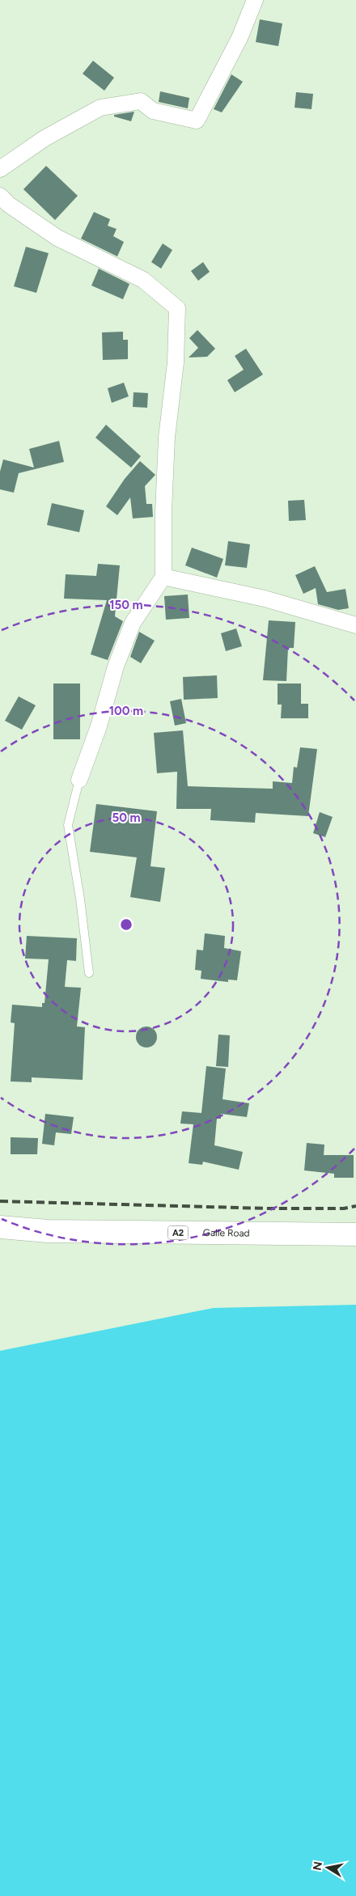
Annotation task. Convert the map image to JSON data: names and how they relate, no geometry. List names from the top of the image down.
{
  "streets": {
    "highway": ["A2", "Galle Road"]
  },
  "north": "left",
  "rings": ["150 m", "100 m", "50 m"]
}
